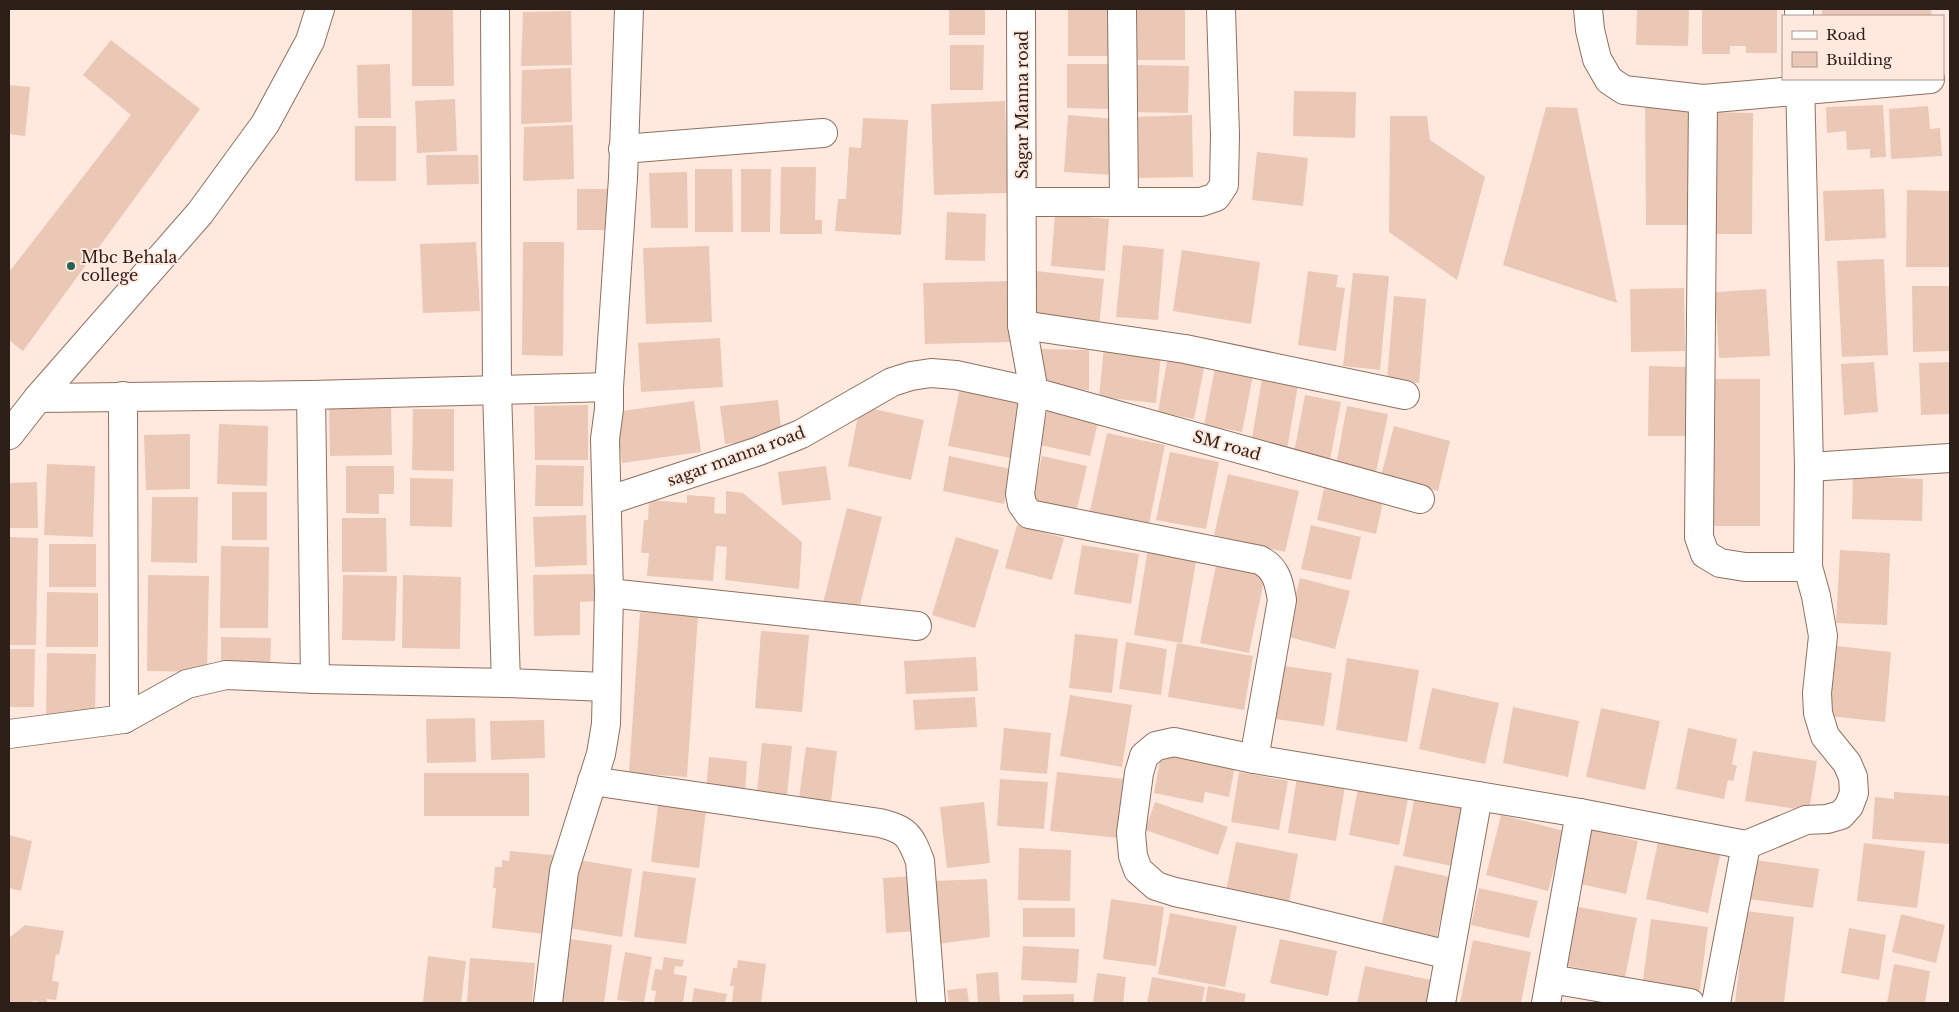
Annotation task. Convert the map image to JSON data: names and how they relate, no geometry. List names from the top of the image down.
{
  "streets": {
    "street": ["Sagar Manna road", "SM road", "sagar manna road"]
  },
  "crossings": [
    ["Sagar Manna road", "SM road"],
    ["Sagar Manna road", "sagar manna road"],
    ["SM road", "sagar manna road"]
  ],
  "places": ["Mbc Behala college"],
  "legend": ["Road", "Building"]
}
